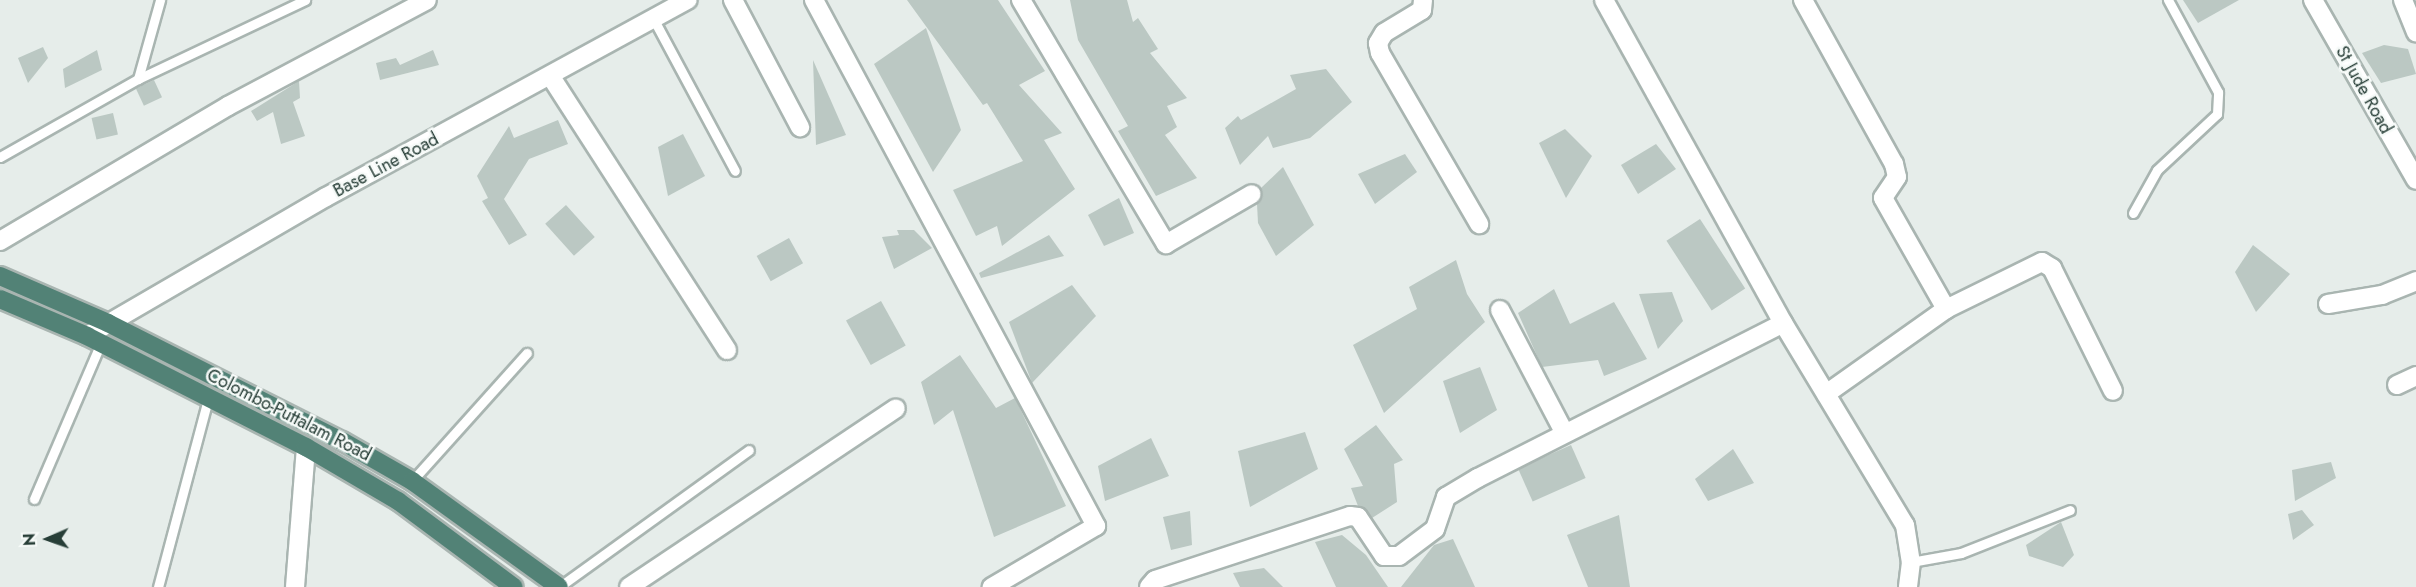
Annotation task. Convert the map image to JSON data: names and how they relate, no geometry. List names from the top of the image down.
{
  "streets": {
    "highway": ["Colombo-Puttalam Road"],
    "street": ["St Jude Road", "Base Line Road"]
  },
  "crossings": [
    ["Base Line Road", "Colombo-Puttalam Road"]
  ],
  "north": "left"
}
